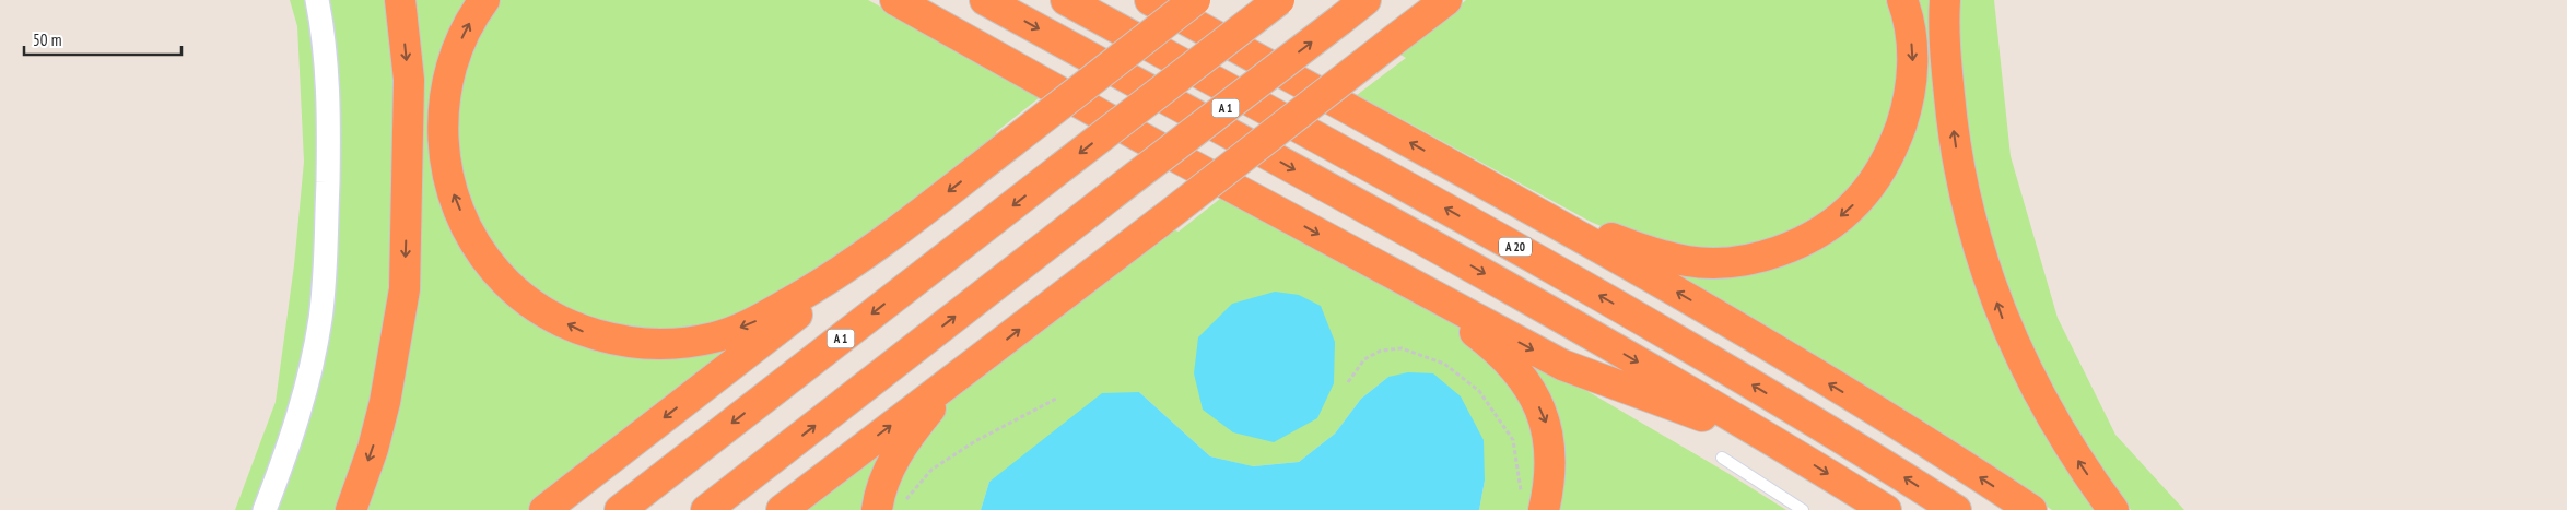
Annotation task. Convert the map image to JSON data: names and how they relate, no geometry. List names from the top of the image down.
{
  "streets": {
    "highway": ["A 1", "A 20"]
  },
  "scale_bar": "50 m"
}
